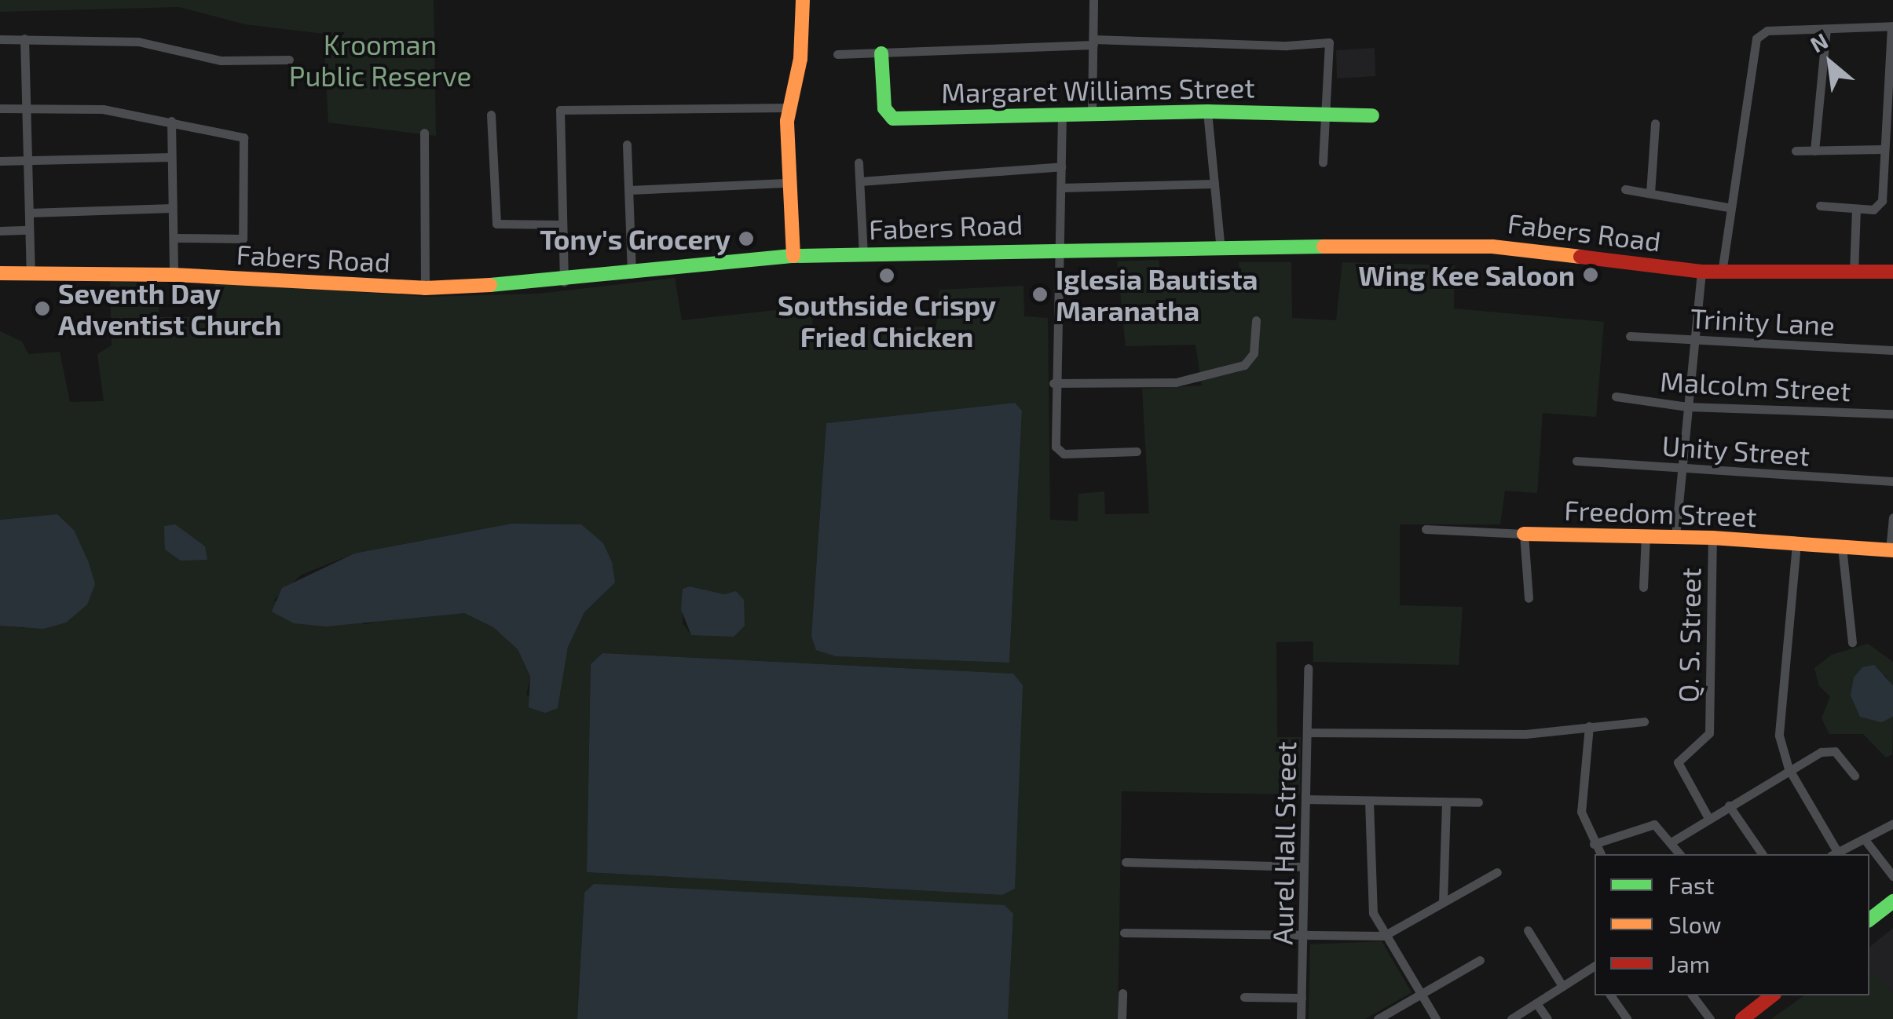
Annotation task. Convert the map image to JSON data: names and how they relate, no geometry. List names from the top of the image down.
{
  "streets": {
    "main road": ["Margaret Williams Street", "Fabers Road", "Freedom Street"],
    "street": [
      "Trinity Lane",
      "Malcolm Street",
      "Unity Street",
      "Q. S. Street",
      "Aurel Hall Street"
    ]
  },
  "crossings": [
    ["Freedom Street", "Q. S. Street"]
  ],
  "parks": ["Krooman Public Reserve"],
  "places": [
    "Tony's Grocery",
    "Wing Kee Saloon",
    "Southside Crispy Fried Chicken",
    "Iglesia Bautista Maranatha",
    "Seventh Day Adventist Church"
  ],
  "legend": ["Fast", "Slow", "Jam"],
  "north": "top left"
}
